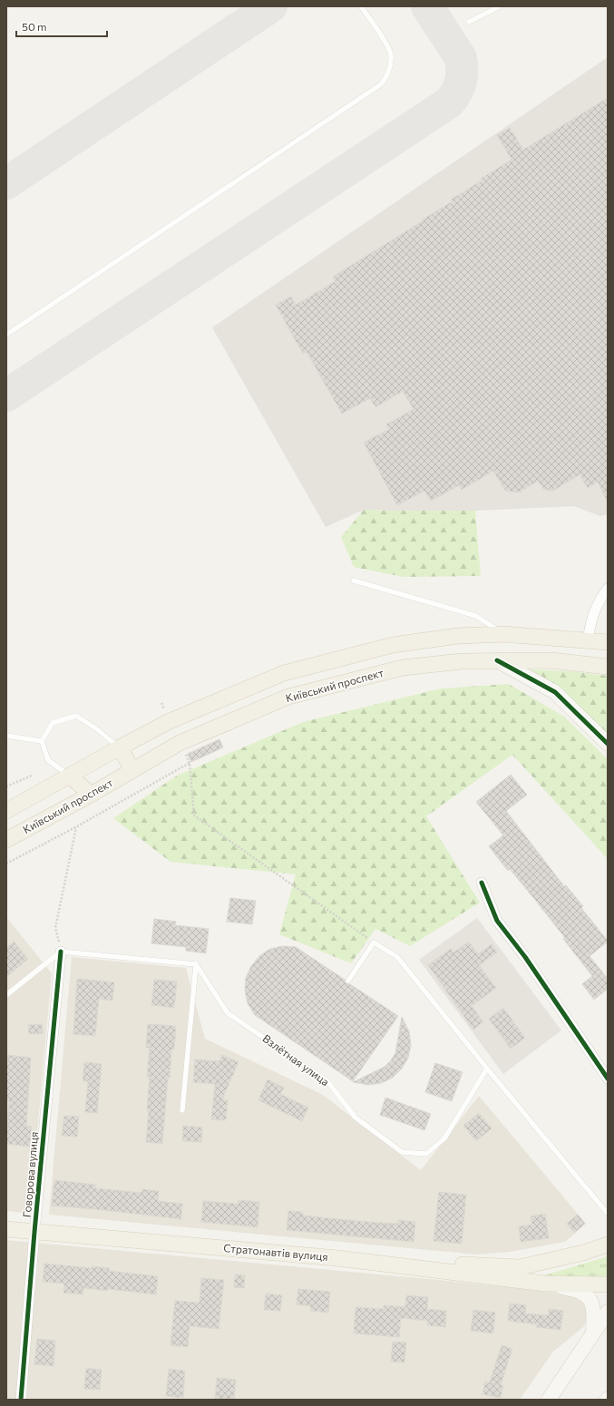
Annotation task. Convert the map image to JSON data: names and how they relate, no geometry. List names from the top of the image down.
{
  "streets": {
    "main road": ["Київський проспект", "Стратонавтів вулиця"],
    "street": ["Говорова вулиця"],
    "lane": ["Взлётная улица"]
  },
  "crossings": [
    ["Говорова вулиця", "Стратонавтів вулиця"]
  ],
  "scale_bar": "50 m"
}
